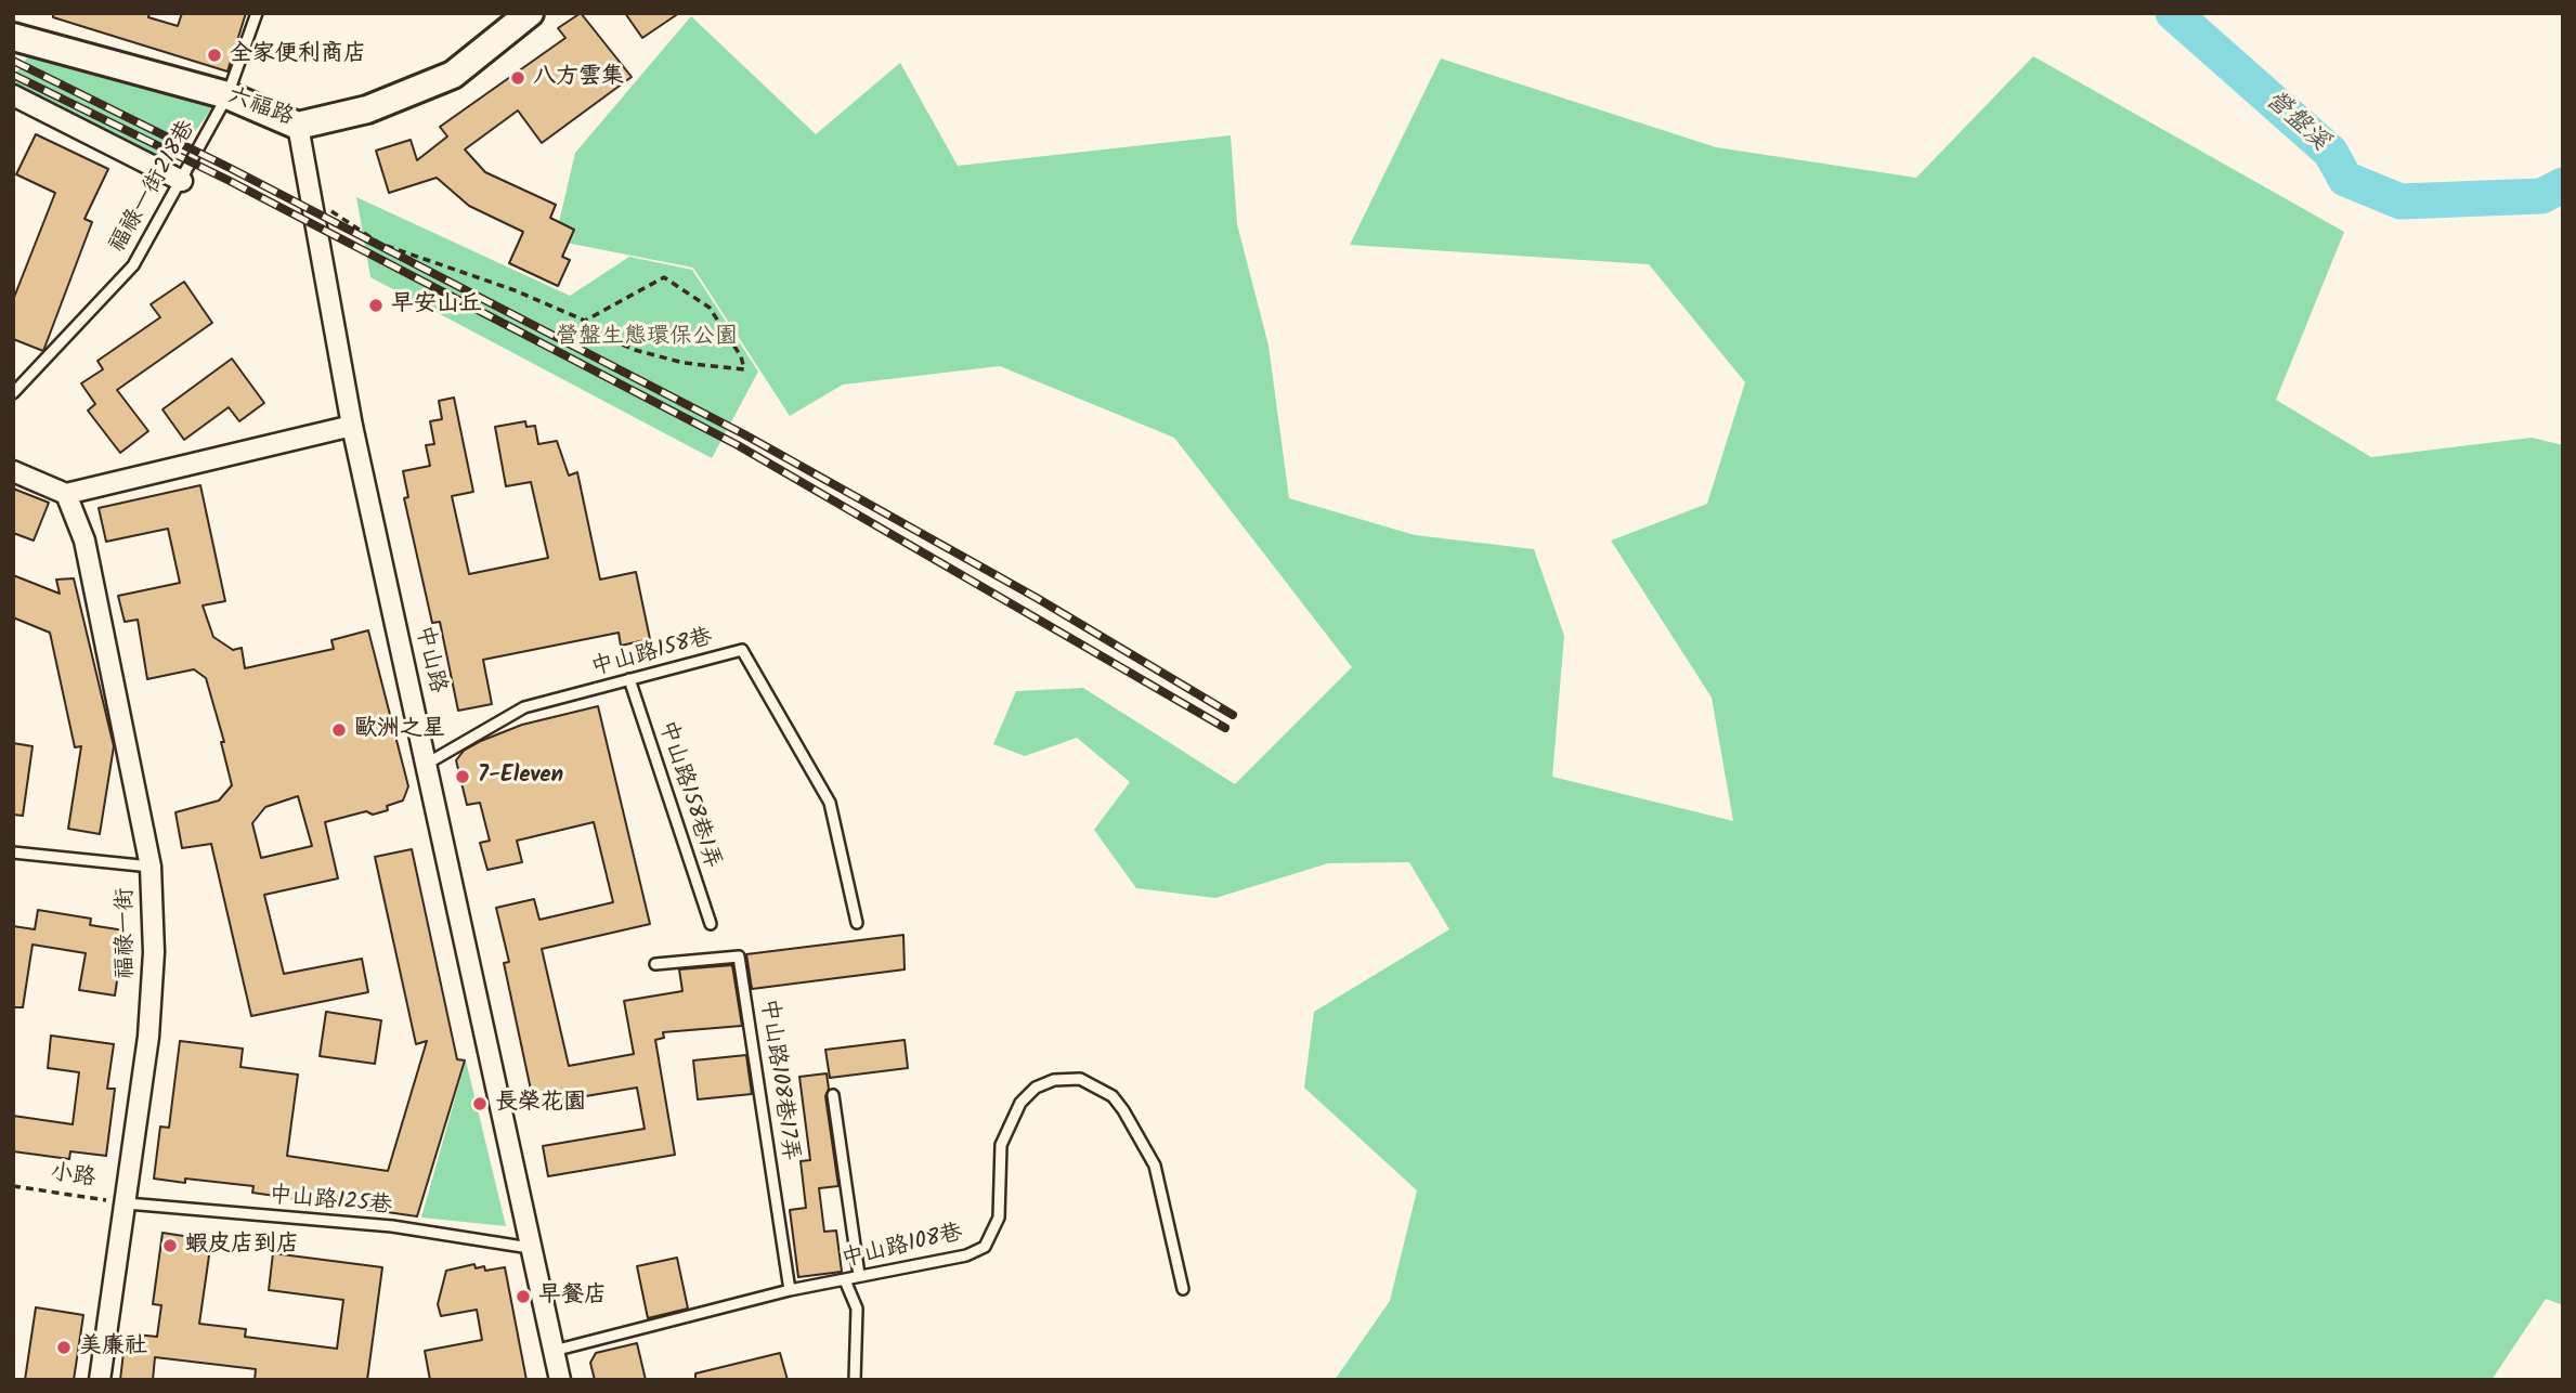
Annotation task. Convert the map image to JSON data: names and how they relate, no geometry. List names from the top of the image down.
{
  "streets": {
    "street": ["六福路", "中山路", "福祿一街"],
    "lane": [
      "福祿一街218巷",
      "中山路158巷",
      "中山路158巷1弄",
      "中山路108巷17弄",
      "中山路125巷",
      "中山路108巷"
    ],
    "path": ["小路"]
  },
  "crossings": [
    ["六福路", "福祿一街218巷"],
    ["六福路", "中山路"],
    ["中山路158巷", "中山路"],
    ["中山路158巷", "中山路158巷1弄"],
    ["中山路", "中山路125巷"],
    ["中山路", "中山路108巷"],
    ["福祿一街", "小路"],
    ["福祿一街", "中山路125巷"],
    ["中山路108巷17弄", "中山路108巷"],
    ["小路", "中山路125巷"]
  ],
  "water": ["營盤溪"],
  "parks": ["營盤生態環保公園"],
  "places": [
    "全家便利商店",
    "八方雲集",
    "早安山丘",
    "歐洲之星",
    "7-Eleven",
    "長榮花園",
    "蝦皮店到店",
    "早餐店",
    "美廉社"
  ]
}
